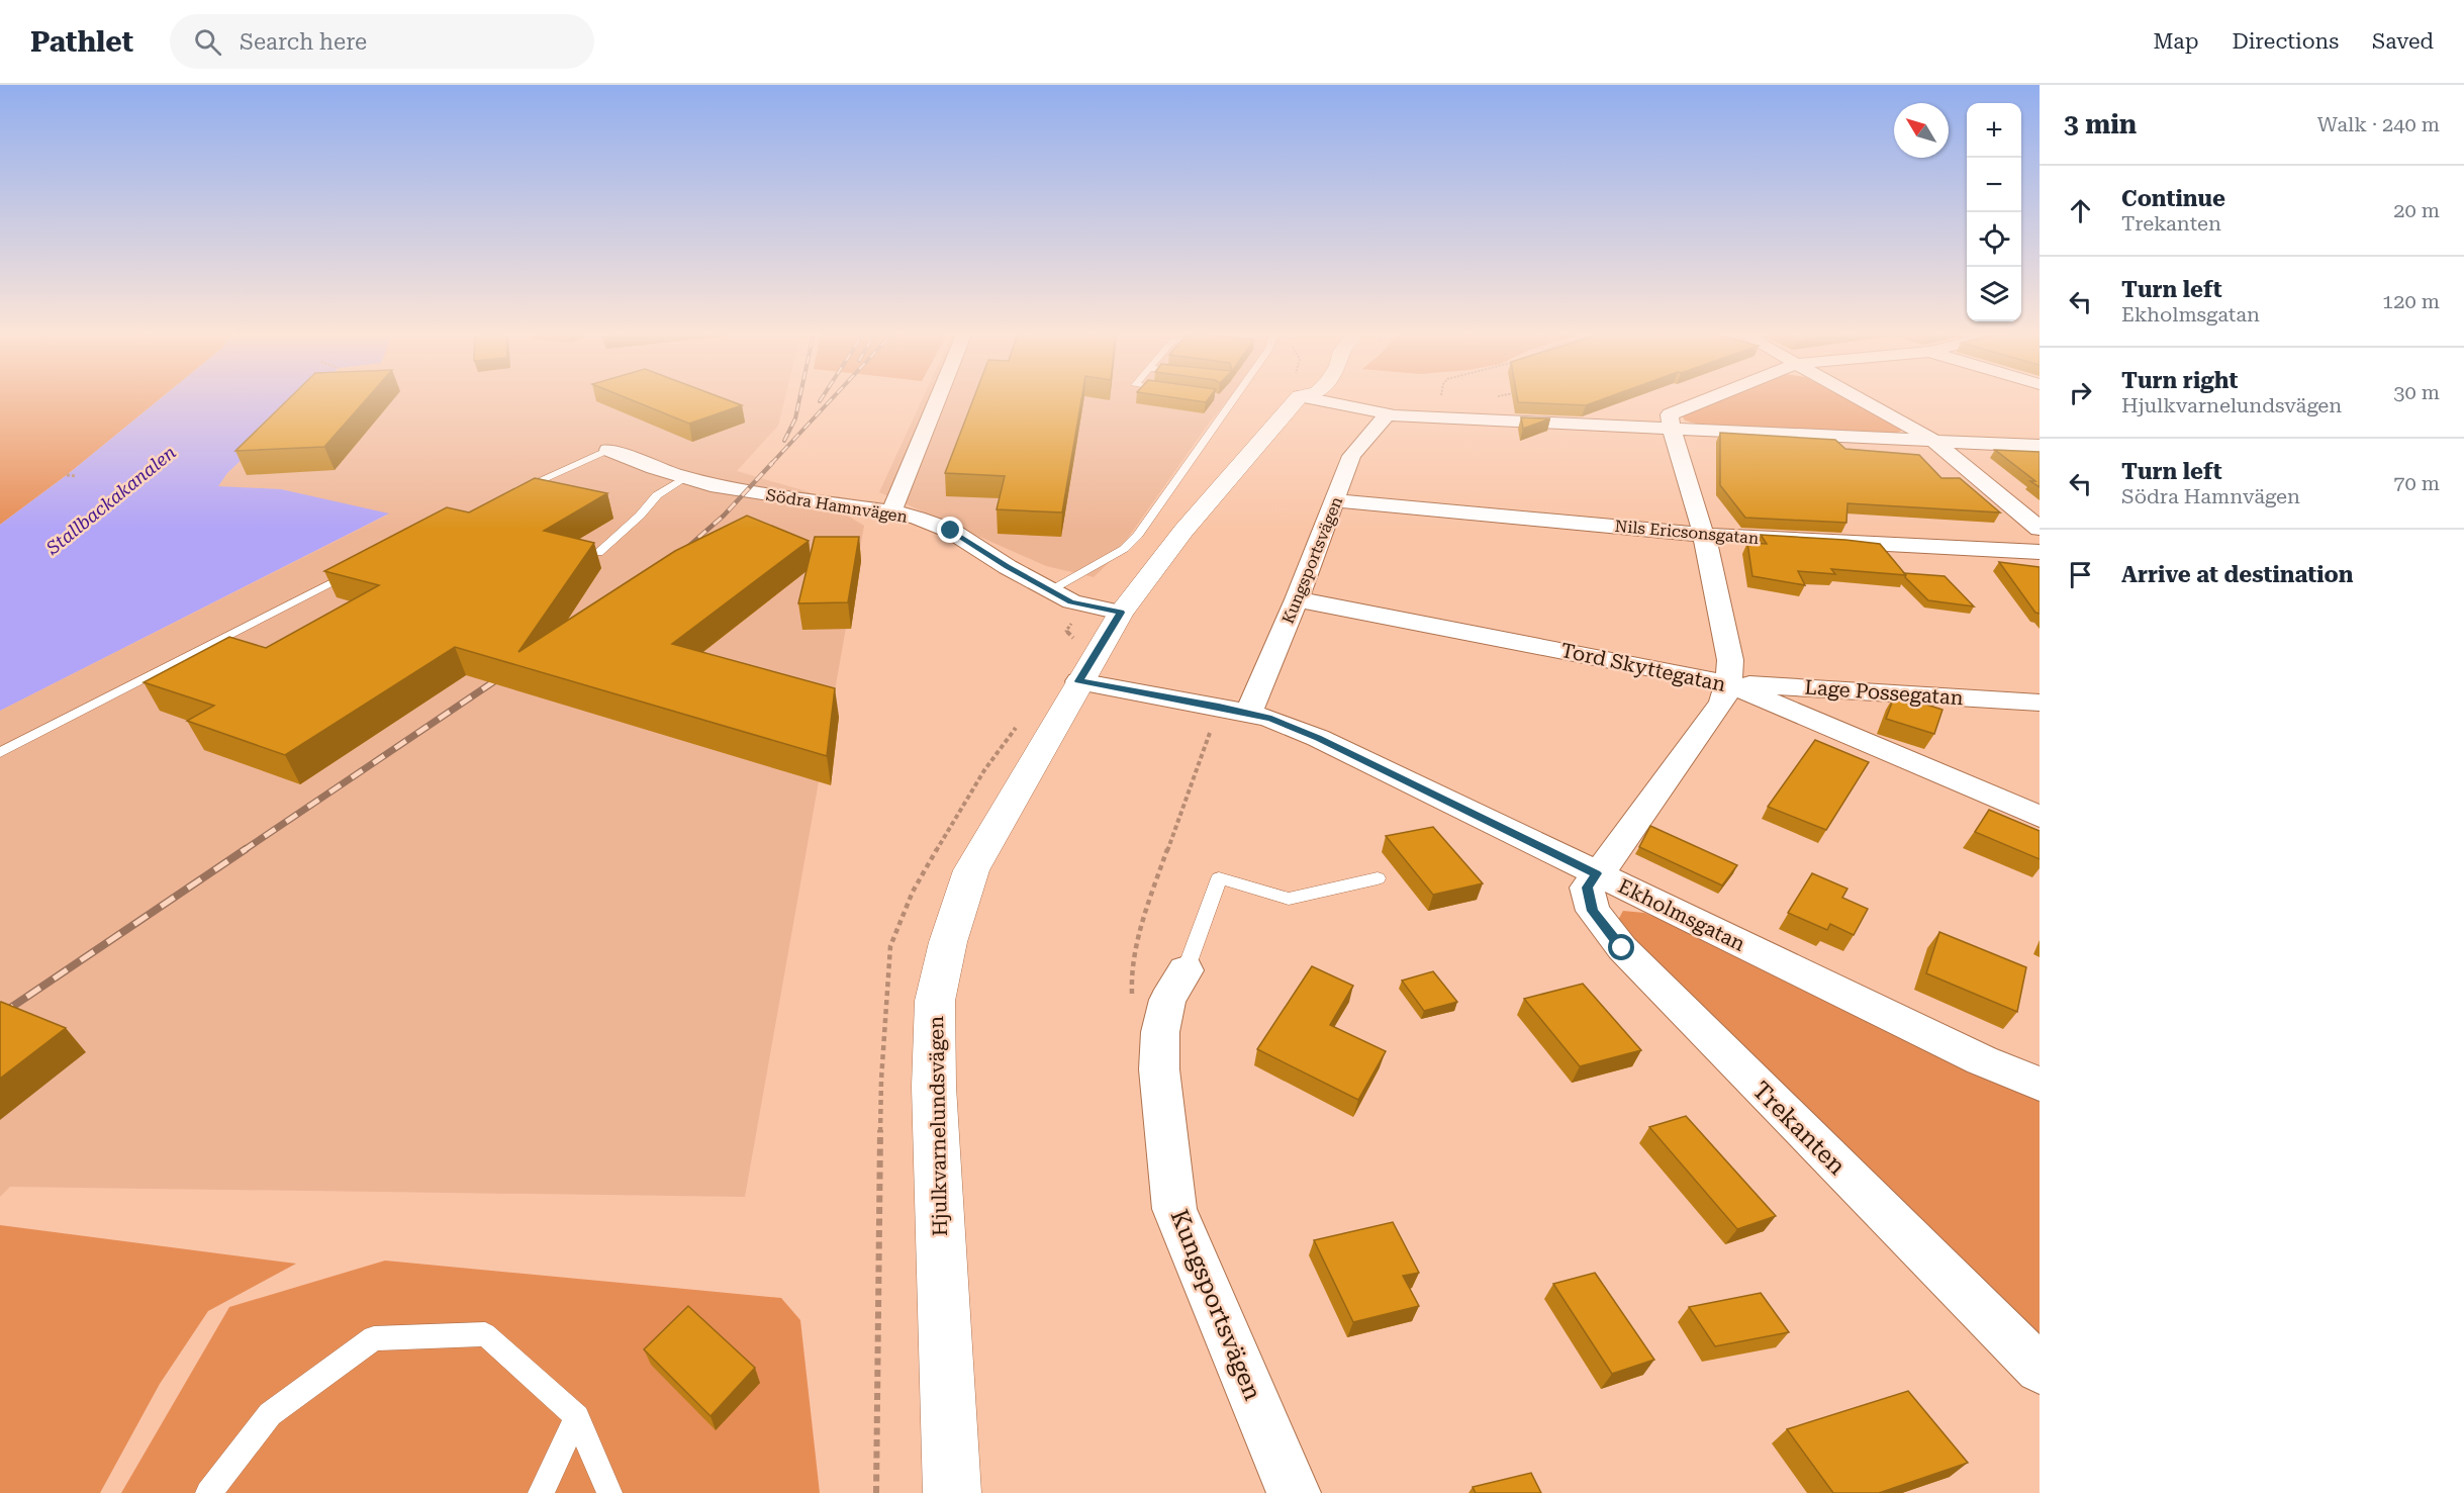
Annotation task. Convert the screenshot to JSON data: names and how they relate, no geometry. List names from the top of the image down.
{
  "streets": {
    "street": [
      "Södra Hamnvägen",
      "Nils Ericsonsgatan",
      "Kungsportsvägen",
      "Tord Skyttegatan",
      "Lage Possegatan",
      "Ekholmsgatan",
      "Hjulkvarnelundsvägen",
      "Trekanten"
    ]
  },
  "crossings": [
    ["Södra Hamnvägen", "Hjulkvarnelundsvägen"],
    ["Nils Ericsonsgatan", "Kungsportsvägen"],
    ["Kungsportsvägen", "Tord Skyttegatan"],
    ["Kungsportsvägen", "Ekholmsgatan"],
    ["Tord Skyttegatan", "Lage Possegatan"],
    ["Ekholmsgatan", "Hjulkvarnelundsvägen"],
    ["Ekholmsgatan", "Trekanten"]
  ],
  "water": ["Stallbackakanalen"],
  "north": "top left",
  "page": {
    "header": "Pathlet",
    "search": "Search here",
    "nav": ["Map", "Directions", "Saved"],
    "heading": ["3 min", "Walk · 240 m"],
    "map_buttons": ["+", "−"],
    "list": [
      ["Continue", "Trekanten", "20 m"],
      ["Turn left", "Ekholmsgatan", "120 m"],
      ["Turn right", "Hjulkvarnelundsvägen", "30 m"],
      ["Turn left", "Södra Hamnvägen", "70 m"],
      "Arrive at destination"
    ]
  }
}
